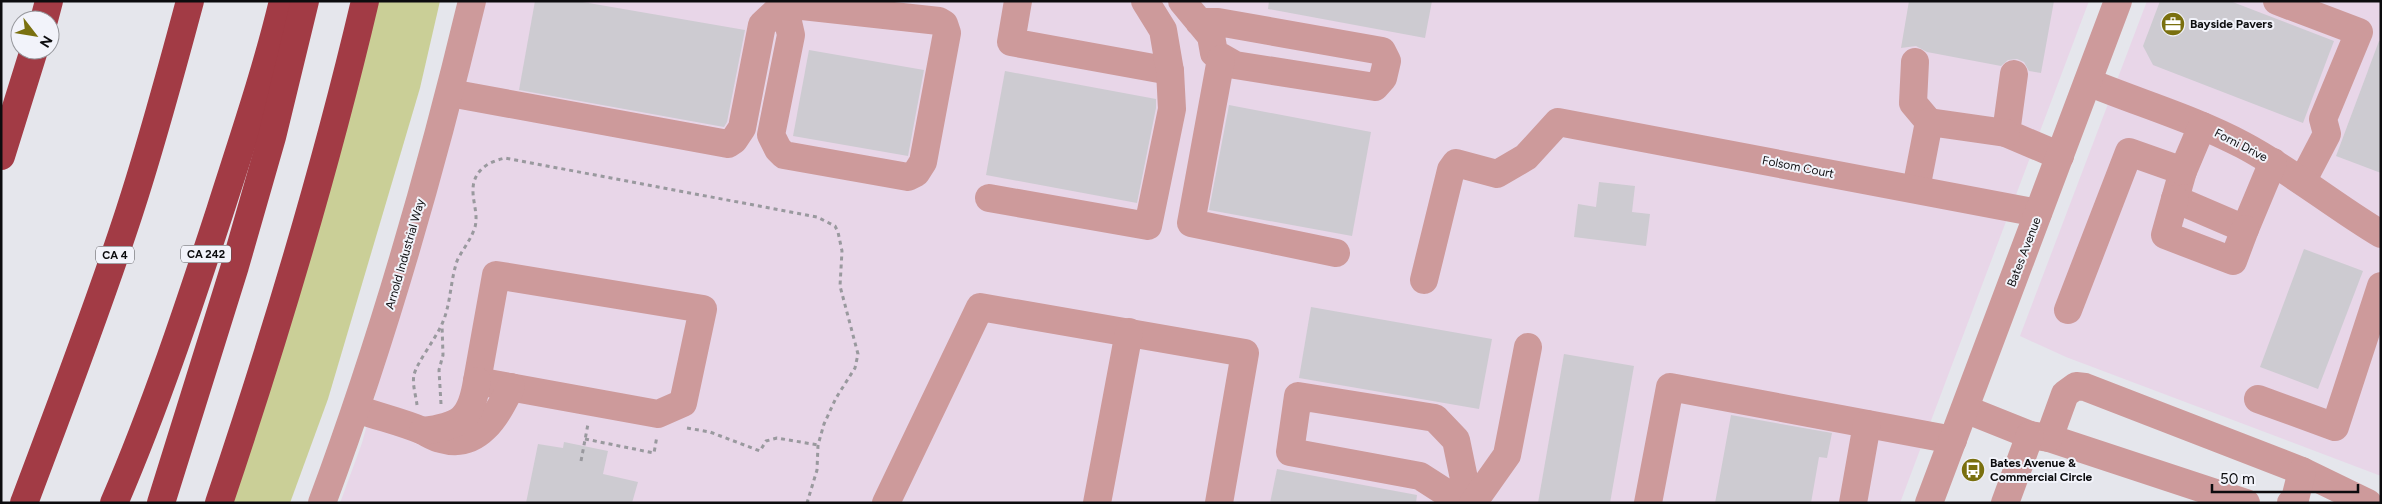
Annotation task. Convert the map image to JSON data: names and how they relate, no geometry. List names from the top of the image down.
{
  "streets": {
    "highway": ["CA 242", "CA 4"],
    "street": [
      "Forni Drive",
      "Folsom Court",
      "Bates Avenue",
      "Arnold Industrial Way"
    ]
  },
  "crossings": [
    ["Forni Drive", "Bates Avenue"],
    ["Folsom Court", "Bates Avenue"]
  ],
  "places": {
    "office": ["Bayside Pavers"],
    "bus stop": ["Bates Avenue & Commercial Circle"]
  },
  "scale_bar": "50 m",
  "north": "bottom right"
}
